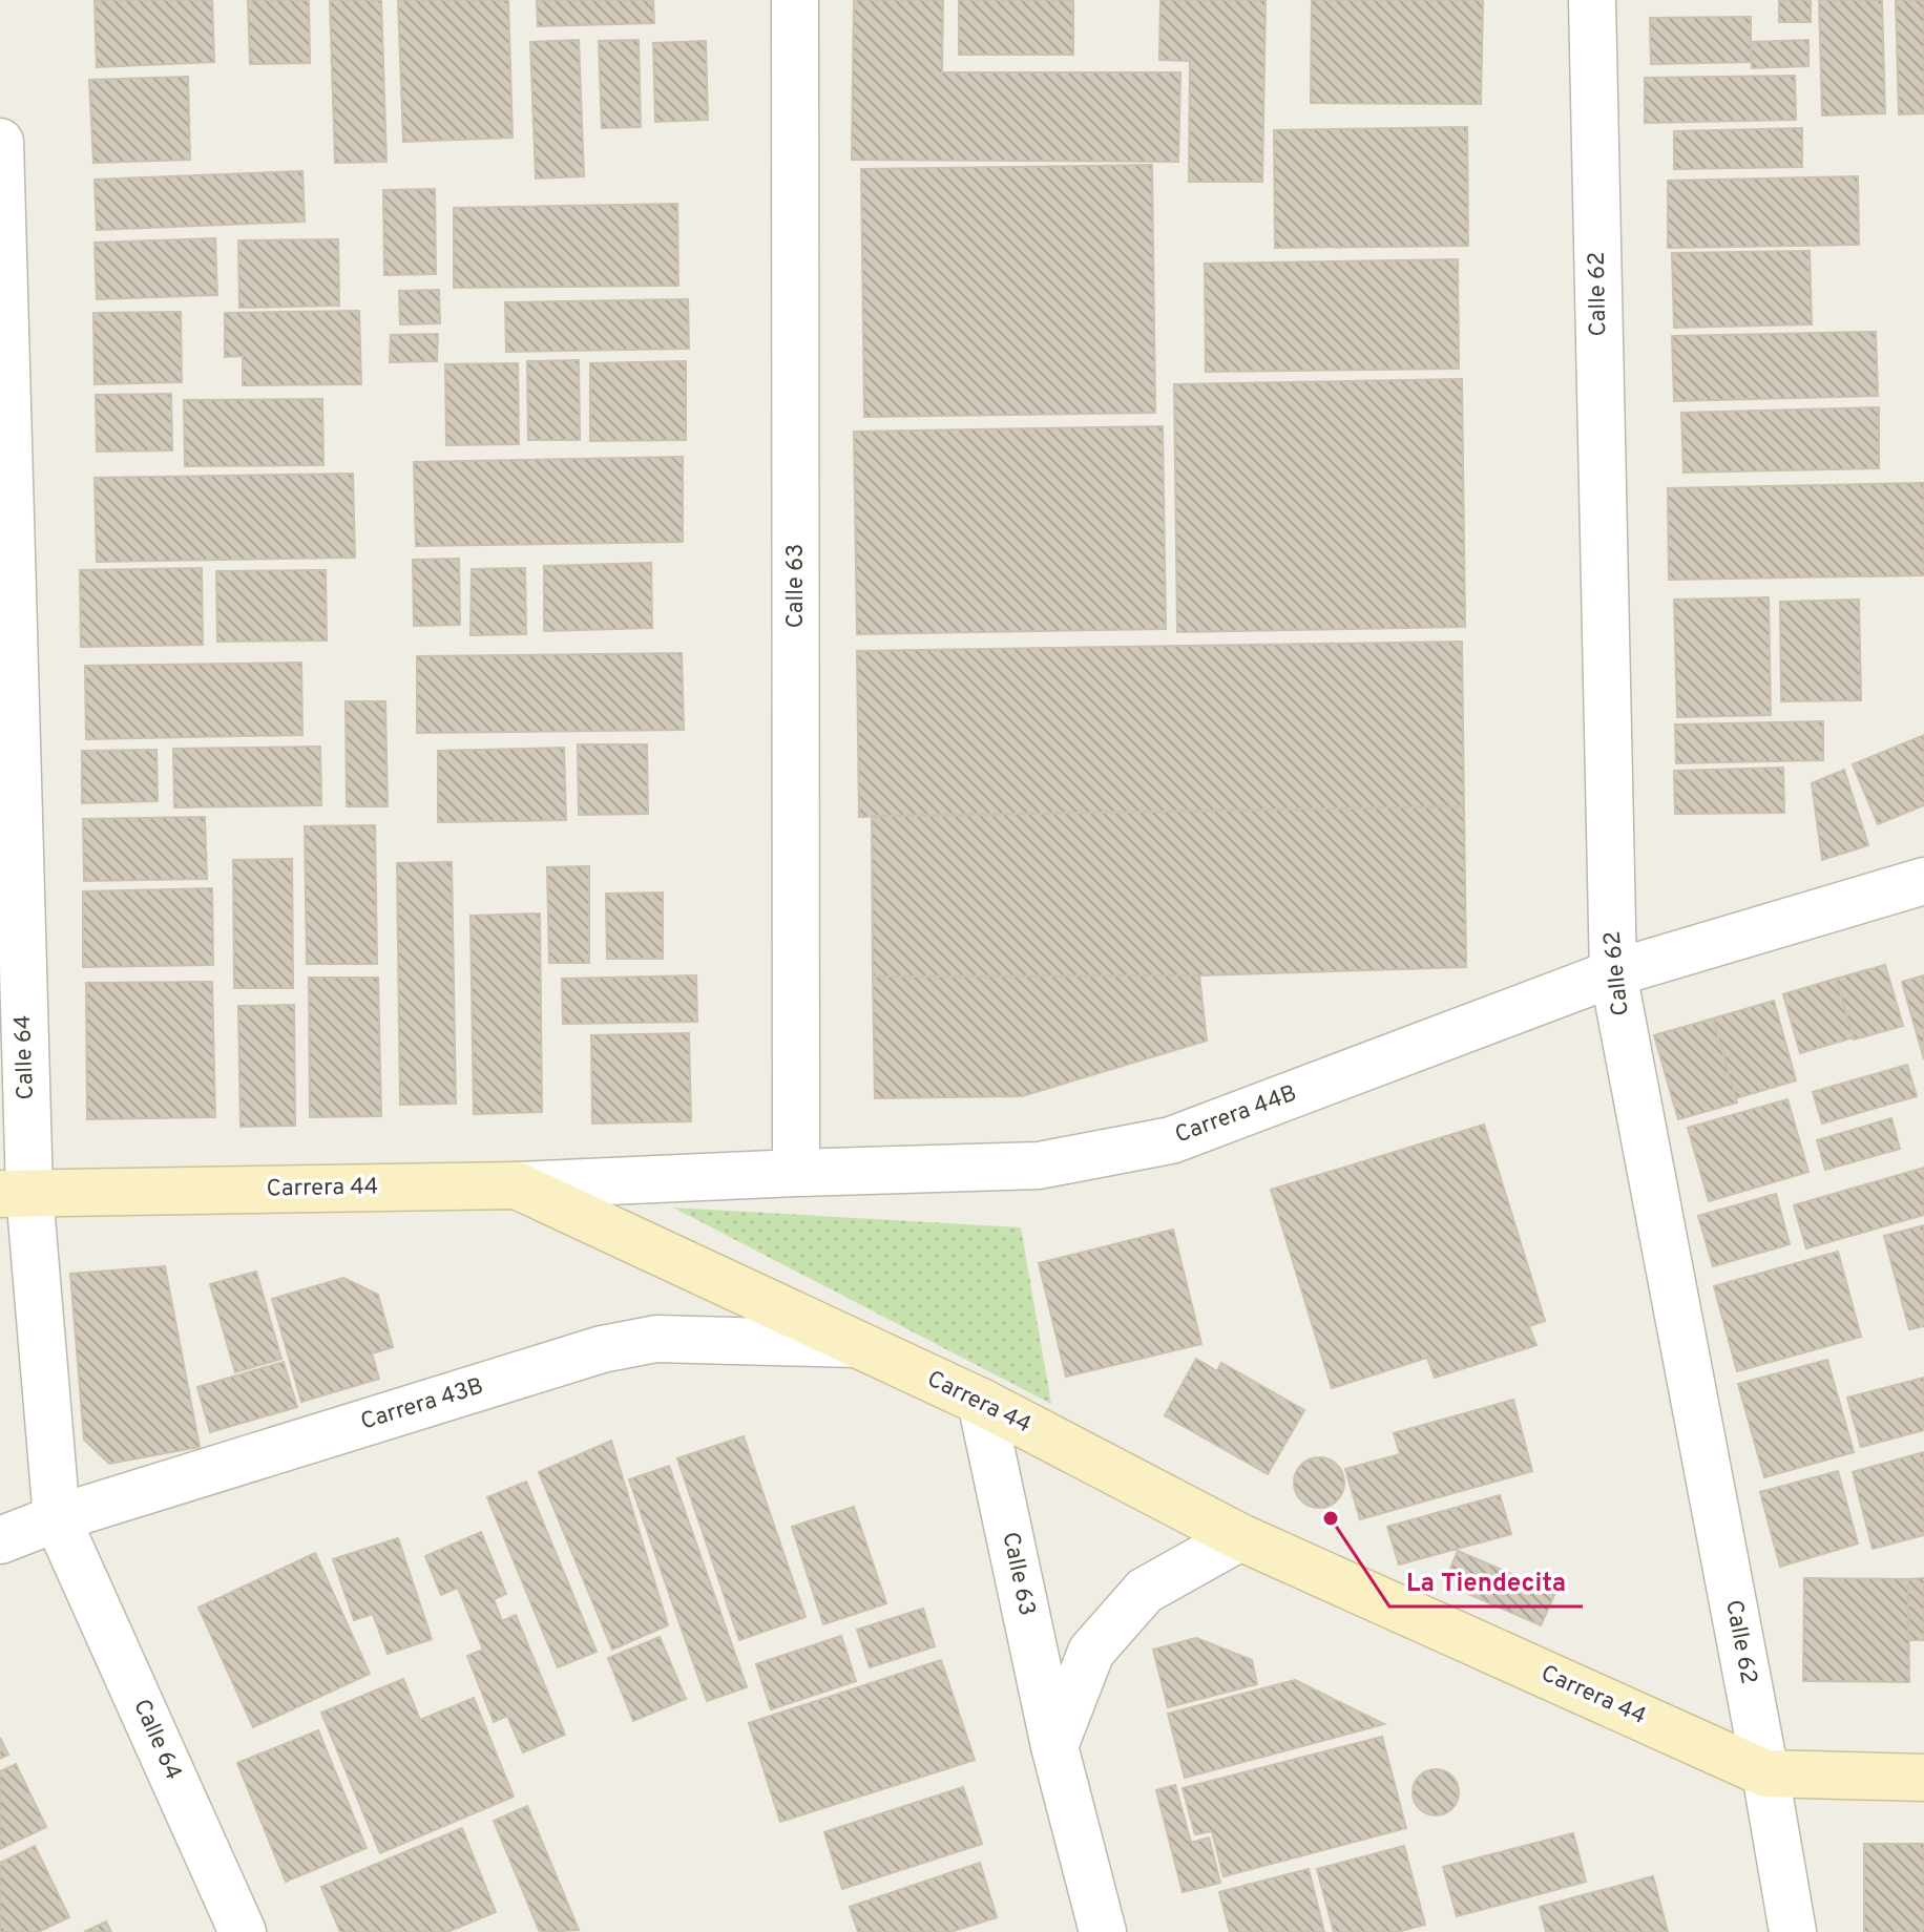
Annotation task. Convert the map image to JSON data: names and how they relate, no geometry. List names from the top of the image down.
{
  "streets": {
    "street": [
      "Calle 62",
      "Calle 63",
      "Calle 64",
      "Carrera 44B",
      "Carrera 44",
      "Carrera 43B"
    ]
  },
  "crossings": [
    ["Calle 62", "Carrera 44B"],
    ["Calle 62", "Carrera 44"],
    ["Calle 63", "Carrera 44B"],
    ["Calle 63", "Carrera 44"],
    ["Calle 64", "Carrera 44"],
    ["Calle 64", "Carrera 43B"],
    ["Carrera 44B", "Carrera 44"],
    ["Carrera 44", "Carrera 43B"]
  ],
  "places": ["La Tiendecita"]
}
